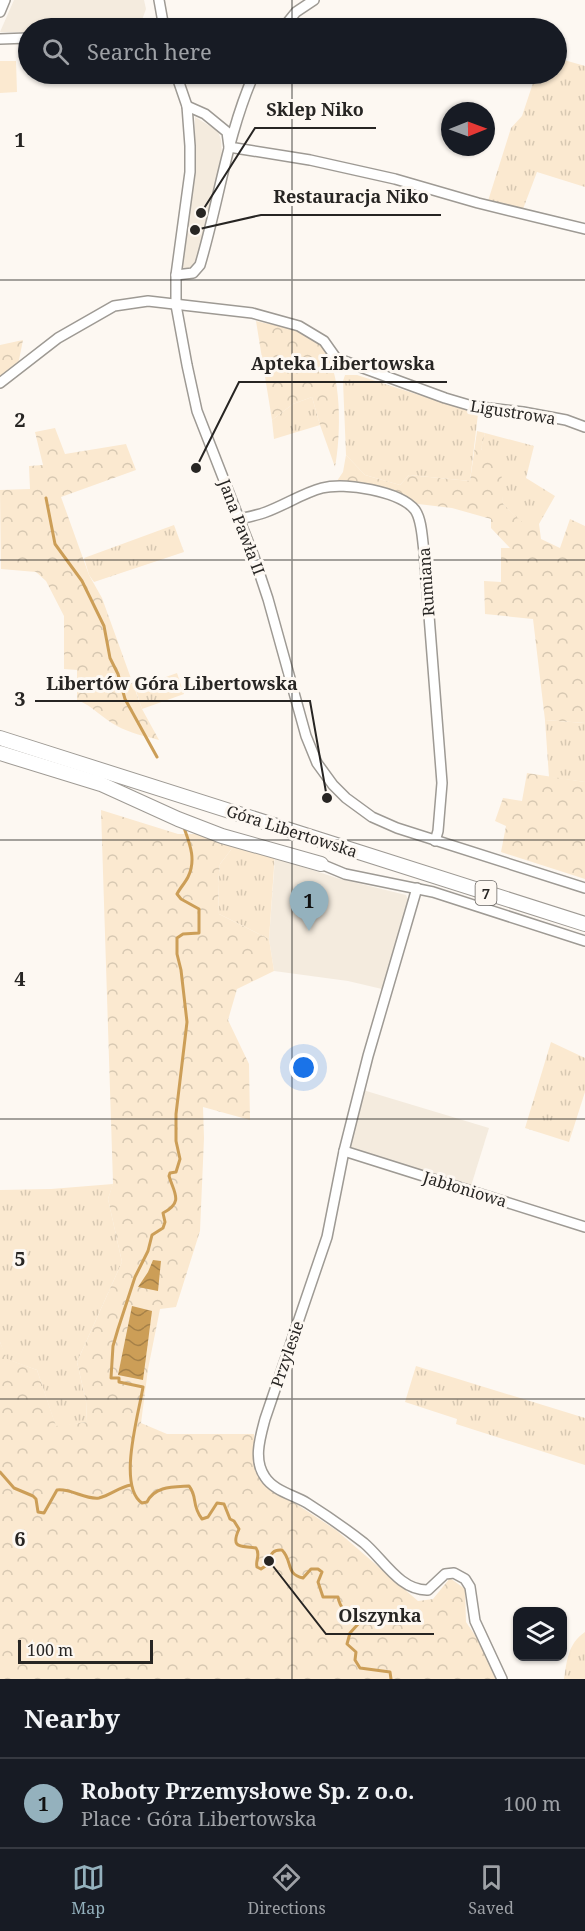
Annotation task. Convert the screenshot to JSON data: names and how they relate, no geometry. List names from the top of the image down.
{
  "streets": {
    "highway": ["Góra Libertowska", "7"],
    "street": [
      "Ligustrowa",
      "Jana Pawła II",
      "Rumiana",
      "Jabłoniowa",
      "Przylesie"
    ]
  },
  "crossings": [
    ["Ligustrowa", "Jana Pawła II"],
    ["Jana Pawła II", "Rumiana"],
    ["Góra Libertowska", "Przylesie"],
    ["Jabłoniowa", "Przylesie"]
  ],
  "places": [
    "Sklep Niko",
    "Restauracja Niko",
    "Apteka Libertowska",
    "Libertów Góra Libertowska",
    "Olszynka"
  ],
  "scale_bar": "100 m",
  "north": "right",
  "page": {
    "search": "Search here",
    "pins": "1",
    "scale": "100 m",
    "heading": "Nearby",
    "list": [
      {
        "mark": "1",
        "name": "Roboty Przemysłowe Sp. z o.o.",
        "note": "Place · Góra Libertowska",
        "value": "100 m"
      }
    ],
    "nav": ["Map", "Directions", "Saved"]
  },
  "grid": {
    "rows": [
      "1",
      "2",
      "3",
      "4",
      "5",
      "6"
    ]
  }
}
